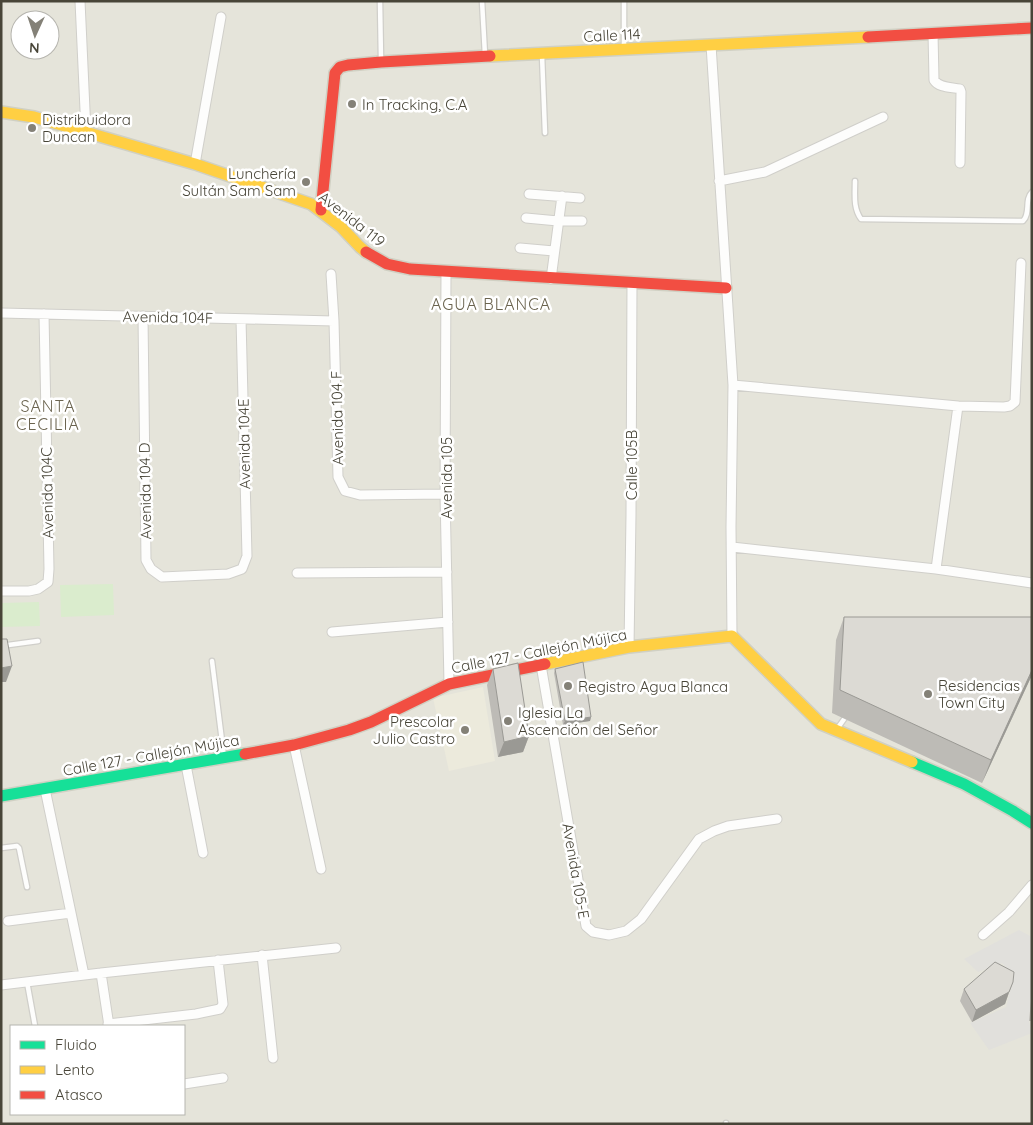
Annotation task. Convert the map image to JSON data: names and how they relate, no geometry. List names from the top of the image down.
{
  "streets": {
    "street": [
      "Calle 114",
      "Avenida 119",
      "Avenida 104F",
      "Avenida 104 F",
      "Avenida 104E",
      "Calle 105B",
      "Avenida 105",
      "Avenida 104 D",
      "Avenida 104C",
      "Calle 127 - Callejón Mújica",
      "Avenida 105-E"
    ]
  },
  "crossings": [
    ["Calle 114", "Avenida 119"],
    ["Avenida 119", "Calle 105B"],
    ["Avenida 119", "Avenida 105"],
    ["Avenida 104F", "Avenida 104 F"],
    ["Avenida 104F", "Avenida 104E"],
    ["Avenida 104F", "Avenida 104 D"],
    ["Avenida 104F", "Avenida 104C"],
    ["Avenida 104 F", "Avenida 105"],
    ["Avenida 104E", "Avenida 104 D"],
    ["Calle 105B", "Calle 127 - Callejón Mújica"],
    ["Avenida 105", "Calle 127 - Callejón Mújica"],
    ["Calle 127 - Callejón Mújica", "Avenida 105-E"]
  ],
  "districts": ["AGUA BLANCA", "SANTA CECILIA"],
  "places": [
    "In Tracking, C.A",
    "Distribuidora Duncan",
    "Lunchería Sultán Sam Sam",
    "Registro Agua Blanca",
    "Residencias Town City",
    "Iglesia La Ascención del Señor",
    "Prescolar Julio Castro"
  ],
  "legend": ["Fluido", "Lento", "Atasco"],
  "north": "bottom"
}
